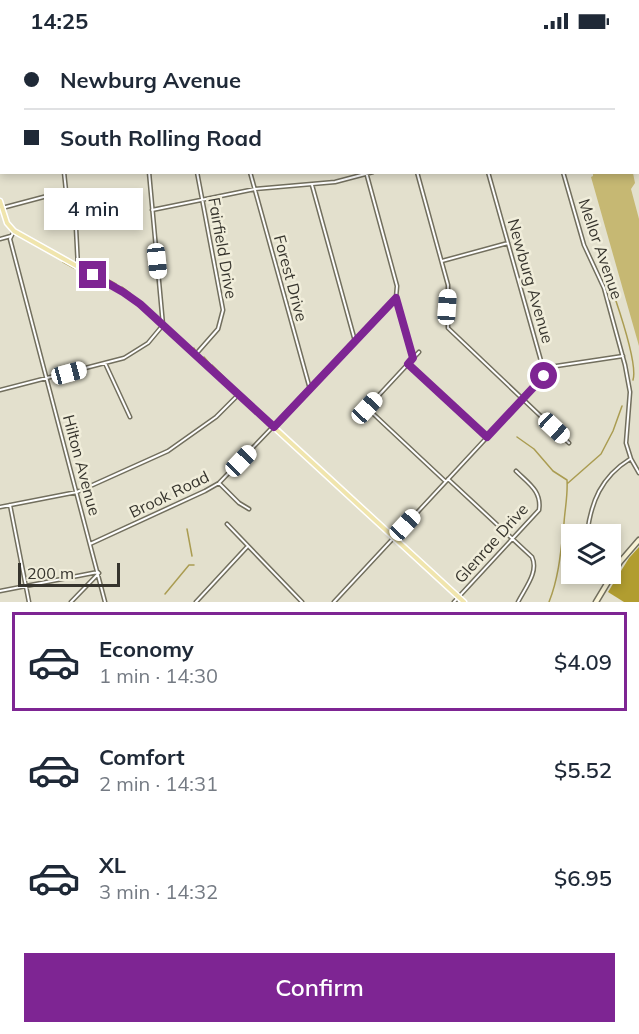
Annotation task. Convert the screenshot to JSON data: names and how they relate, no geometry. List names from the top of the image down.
{
  "streets": {
    "street": [
      "Fairfield Drive",
      "Mellor Avenue",
      "Forest Drive",
      "Newburg Avenue",
      "Hilton Avenue",
      "Brook Road",
      "Glenrae Drive"
    ]
  },
  "crossings": [
    ["Forest Drive", "Brook Road"],
    ["Hilton Avenue", "Brook Road"]
  ],
  "scale_bar": "200 m",
  "page": {
    "status": "14:25",
    "banner": ["Newburg Avenue", "South Rolling Road"],
    "bubble": "4 min",
    "scale": "200 m",
    "list": [
      {
        "name": "Economy",
        "note": "1 min · 14:30",
        "value": "$4.09"
      },
      {
        "name": "Comfort",
        "note": "2 min · 14:31",
        "value": "$5.52"
      },
      {
        "name": "XL",
        "note": "3 min · 14:32",
        "value": "$6.95"
      }
    ],
    "buttons": "Confirm"
  }
}
